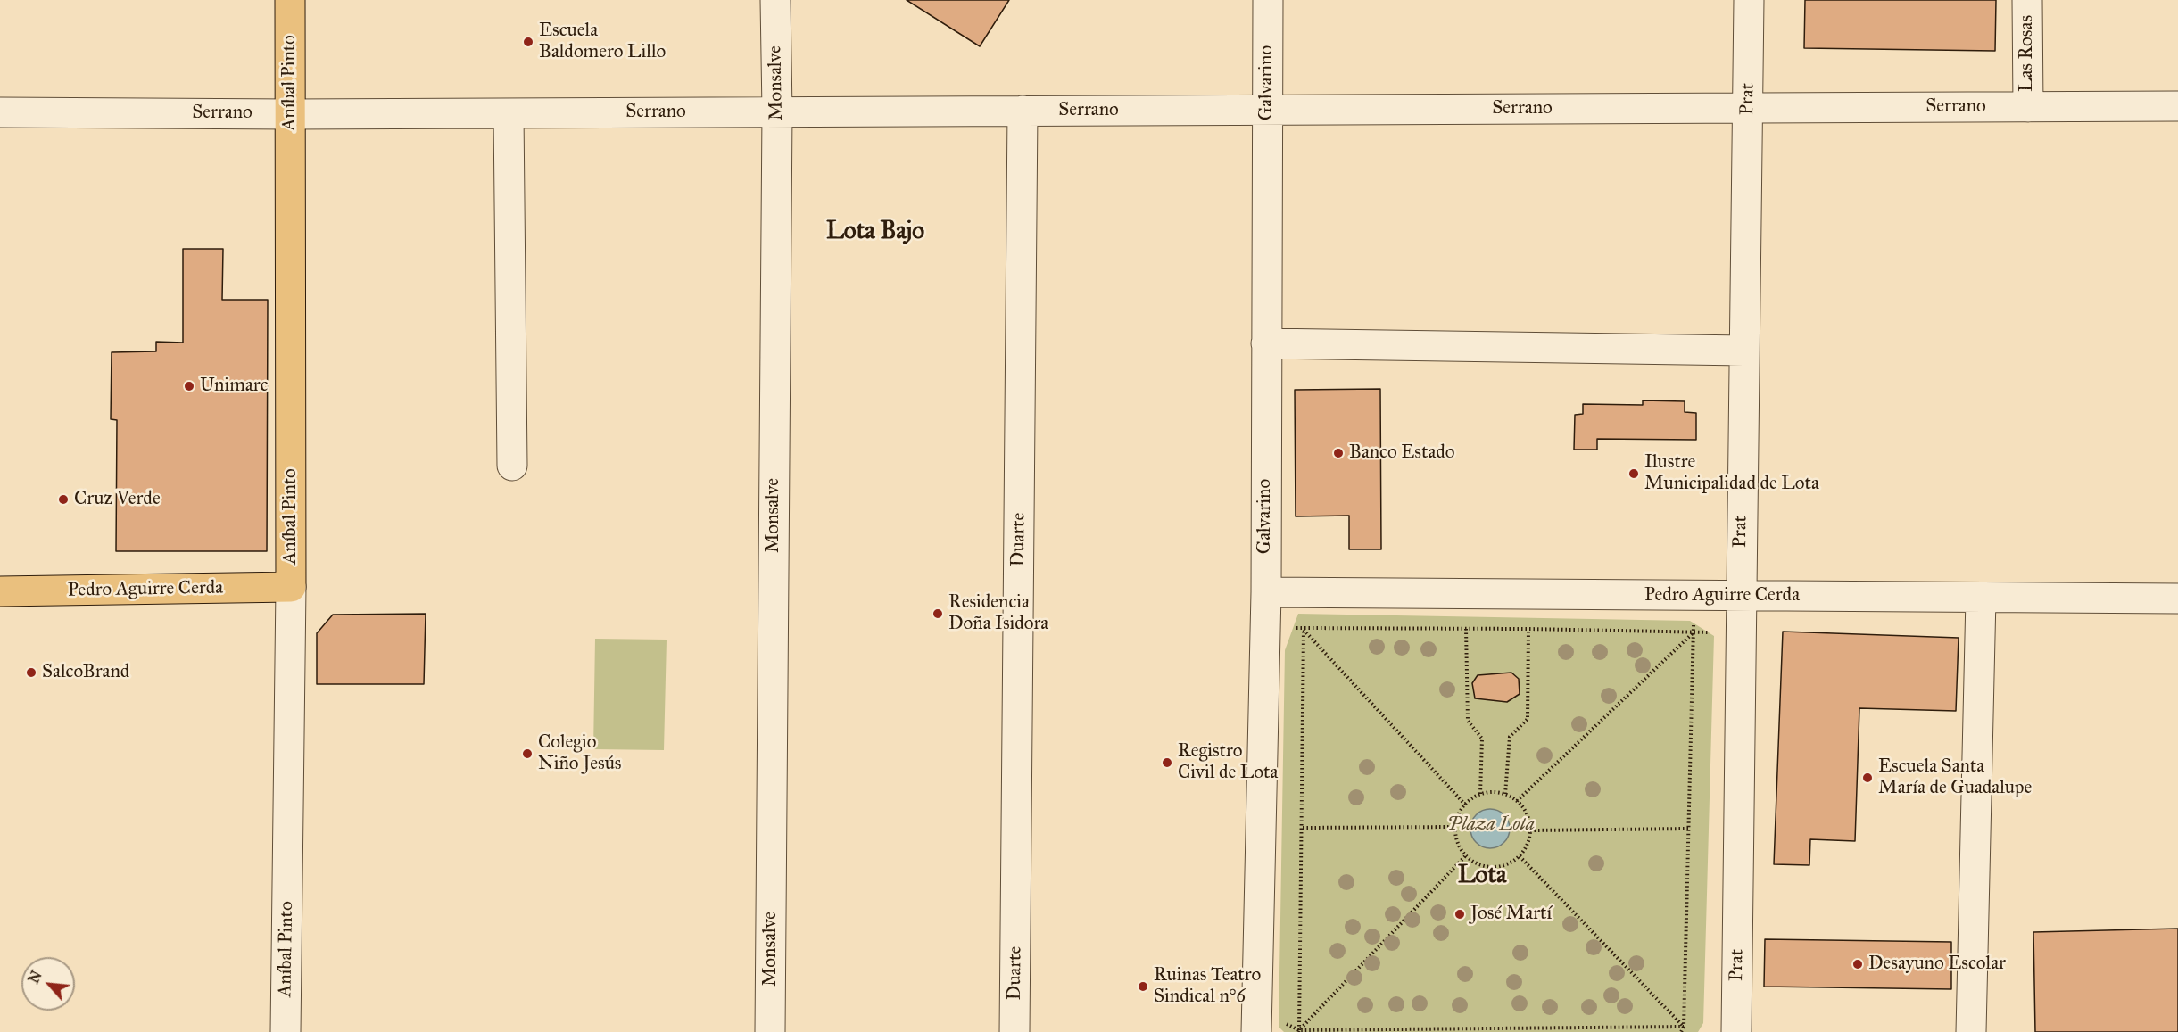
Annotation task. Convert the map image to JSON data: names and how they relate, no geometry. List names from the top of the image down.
{
  "streets": {
    "main road": ["Aníbal Pinto", "Pedro Aguirre Cerda"],
    "street": [
      "Las Rosas",
      "Monsalve",
      "Galvarino",
      "Prat",
      "Serrano",
      "Duarte"
    ]
  },
  "crossings": [
    ["Las Rosas", "Serrano"],
    ["Aníbal Pinto", "Serrano"],
    ["Aníbal Pinto", "Pedro Aguirre Cerda"],
    ["Monsalve", "Serrano"],
    ["Galvarino", "Serrano"],
    ["Galvarino", "Pedro Aguirre Cerda"],
    ["Prat", "Serrano"],
    ["Prat", "Pedro Aguirre Cerda"],
    ["Serrano", "Duarte"]
  ],
  "districts": ["Lota Bajo", "Lota"],
  "parks": ["Plaza Lota"],
  "places": [
    "Escuela Baldomero Lillo",
    "Unimarc",
    "Banco Estado",
    "Ilustre Municipalidad de Lota",
    "Cruz Verde",
    "Residencia Doña Isidora",
    "SalcoBrand",
    "Colegio Niño Jesús",
    "Registro Civil de Lota",
    "Escuela Santa María de Guadalupe",
    "José Martí",
    "Desayuno Escolar",
    "Ruinas Teatro Sindical n°6"
  ],
  "north": "top left"
}
